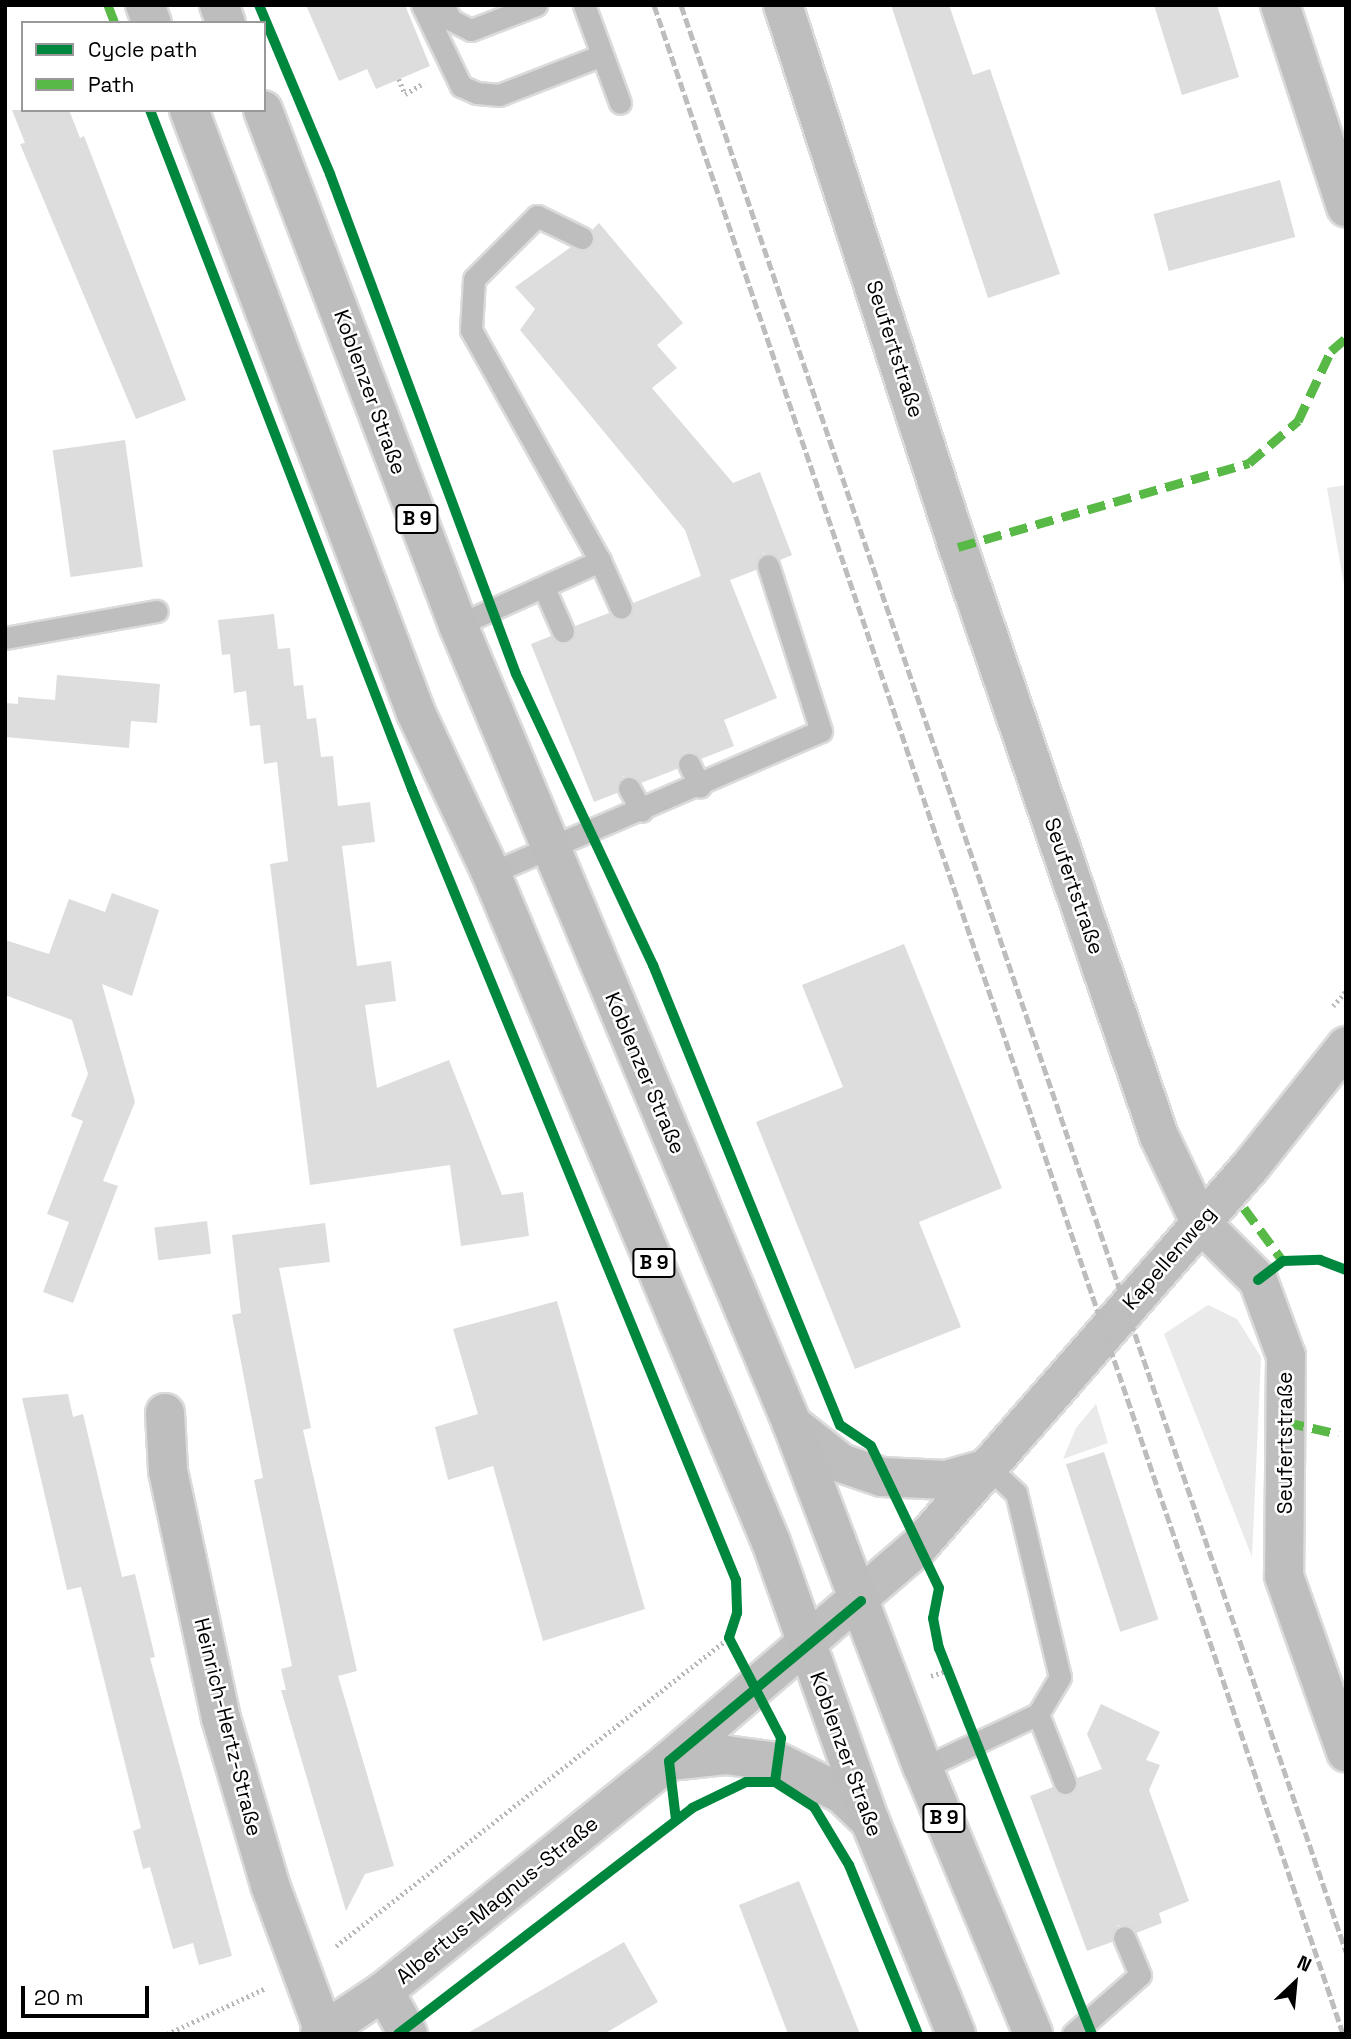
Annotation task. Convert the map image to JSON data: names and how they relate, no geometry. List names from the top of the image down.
{
  "streets": {
    "main road": ["Koblenzer Straße", "B 9"],
    "street": [
      "Seufertstraße",
      "Kapellenweg",
      "Heinrich-Hertz-Straße",
      "Albertus-Magnus-Straße"
    ]
  },
  "crossings": [
    ["Seufertstraße", "Kapellenweg"],
    ["Koblenzer Straße", "Kapellenweg"],
    ["Koblenzer Straße", "Albertus-Magnus-Straße"],
    ["Kapellenweg", "Albertus-Magnus-Straße"],
    ["Heinrich-Hertz-Straße", "Albertus-Magnus-Straße"]
  ],
  "legend": ["Cycle path", "Path"],
  "scale_bar": "20 m",
  "north": "top right"
}
